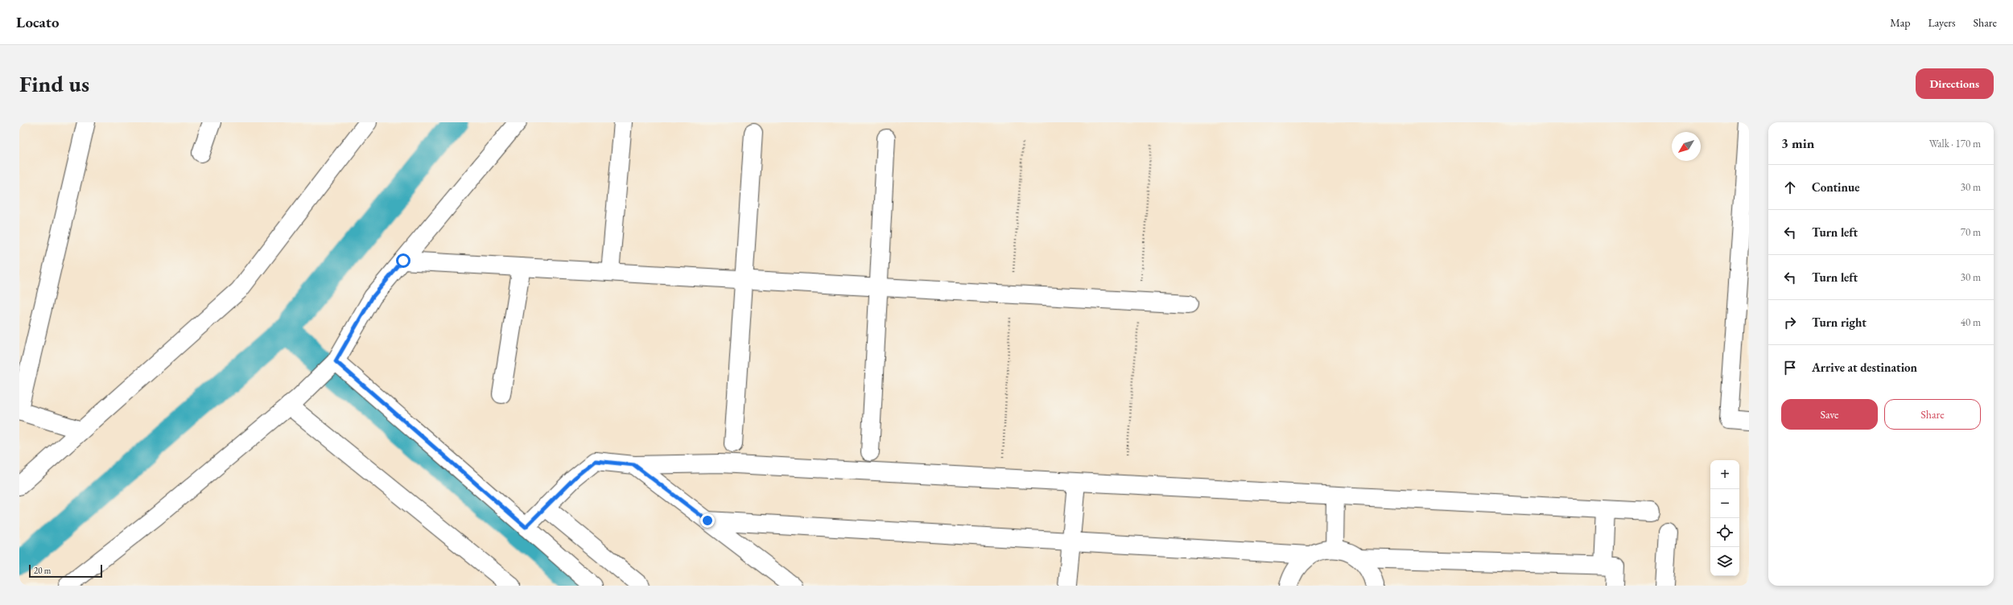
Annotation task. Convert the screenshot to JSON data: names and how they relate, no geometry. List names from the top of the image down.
{
  "scale_bar": "20 m",
  "north": "bottom left",
  "page": {
    "header": "Locato",
    "nav": ["Map", "Layers", "Share"],
    "buttons": [
      "Directions",
      ["Save", "Share"]
    ],
    "title": "Find us",
    "heading": ["3 min", "Walk · 170 m"],
    "list": [
      ["Continue", "30 m"],
      ["Turn left", "70 m"],
      ["Turn left", "30 m"],
      ["Turn right", "40 m"],
      "Arrive at destination"
    ],
    "map_buttons": ["+", "−"],
    "scale": "20 m"
  }
}
